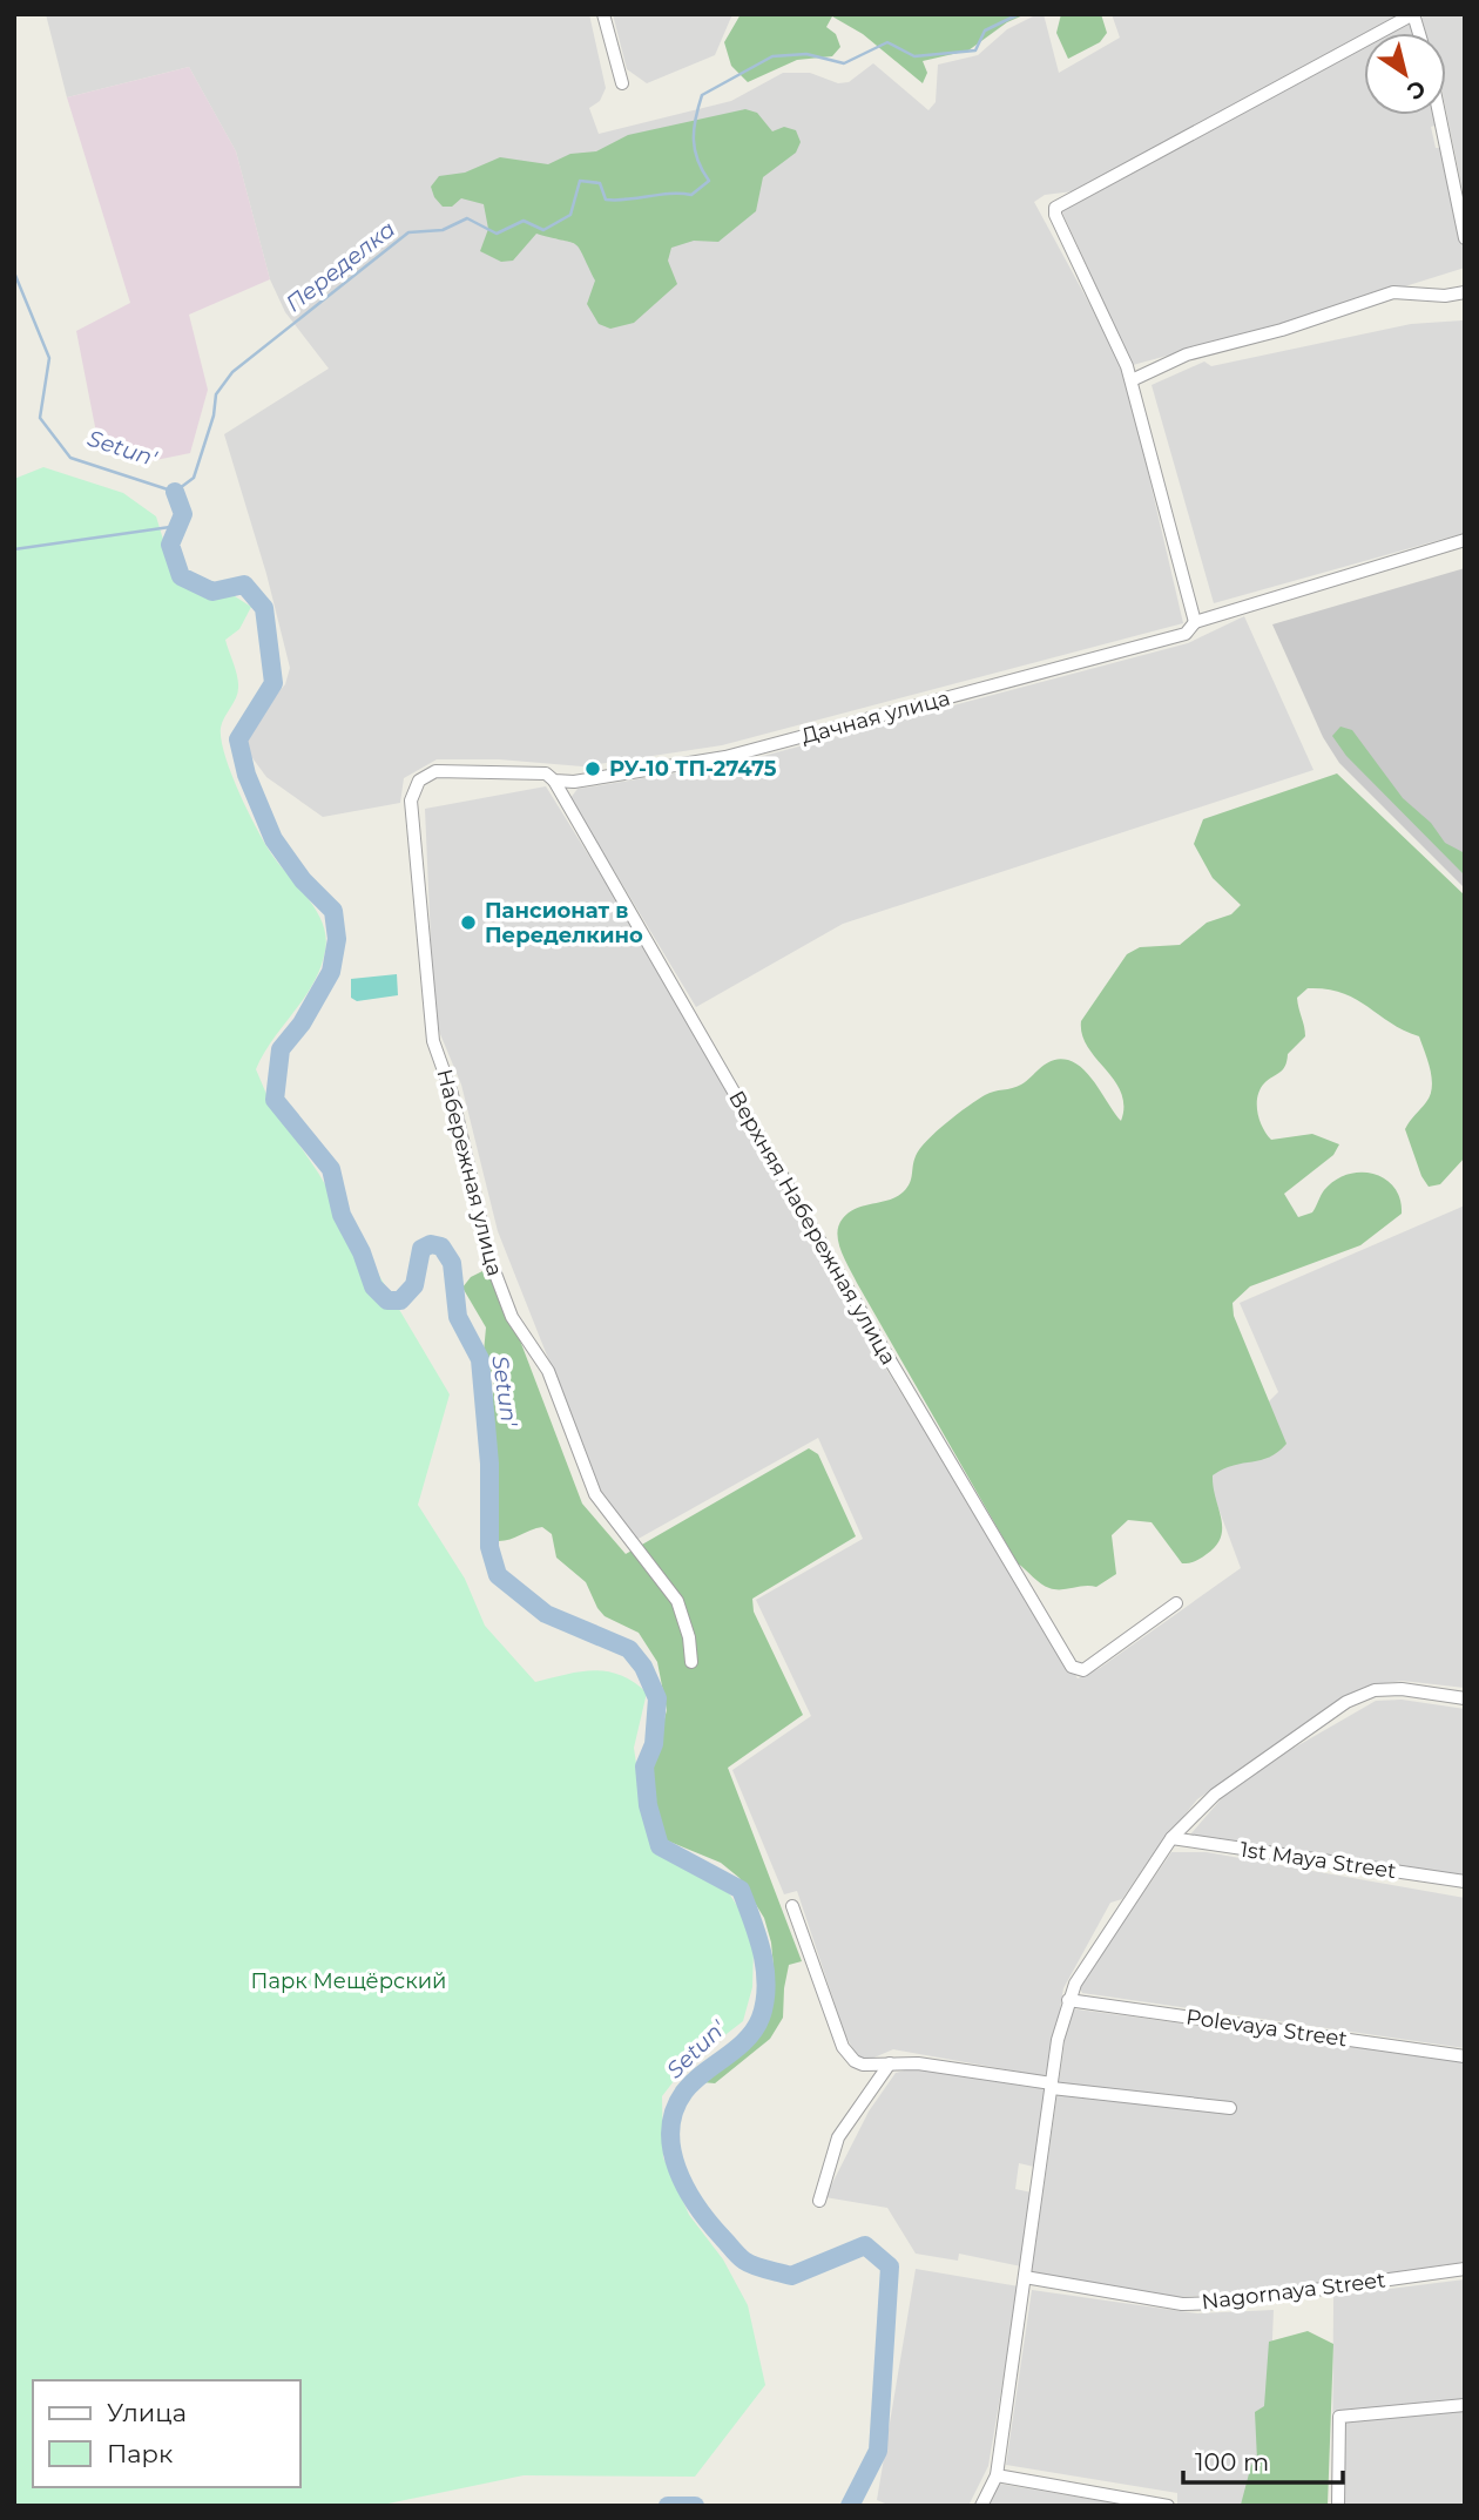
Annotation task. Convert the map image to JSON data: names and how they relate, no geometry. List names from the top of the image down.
{
  "streets": {
    "street": [
      "Дачная улица",
      "Набережная улица",
      "Верхняя Набережная улица",
      "1st Maya Street",
      "Polevaya Street",
      "Nagornaya Street"
    ]
  },
  "crossings": [
    ["Дачная улица", "Набережная улица"],
    ["Дачная улица", "Верхняя Набережная улица"]
  ],
  "water": ["Переделка", "Setun'"],
  "parks": ["Парк Мещёрский"],
  "places": ["РУ-10 ТП-27475", "Пансионат в Переделкино"],
  "legend": ["Улица", "Парк"],
  "scale_bar": "100 m",
  "north": "bottom right"
}
